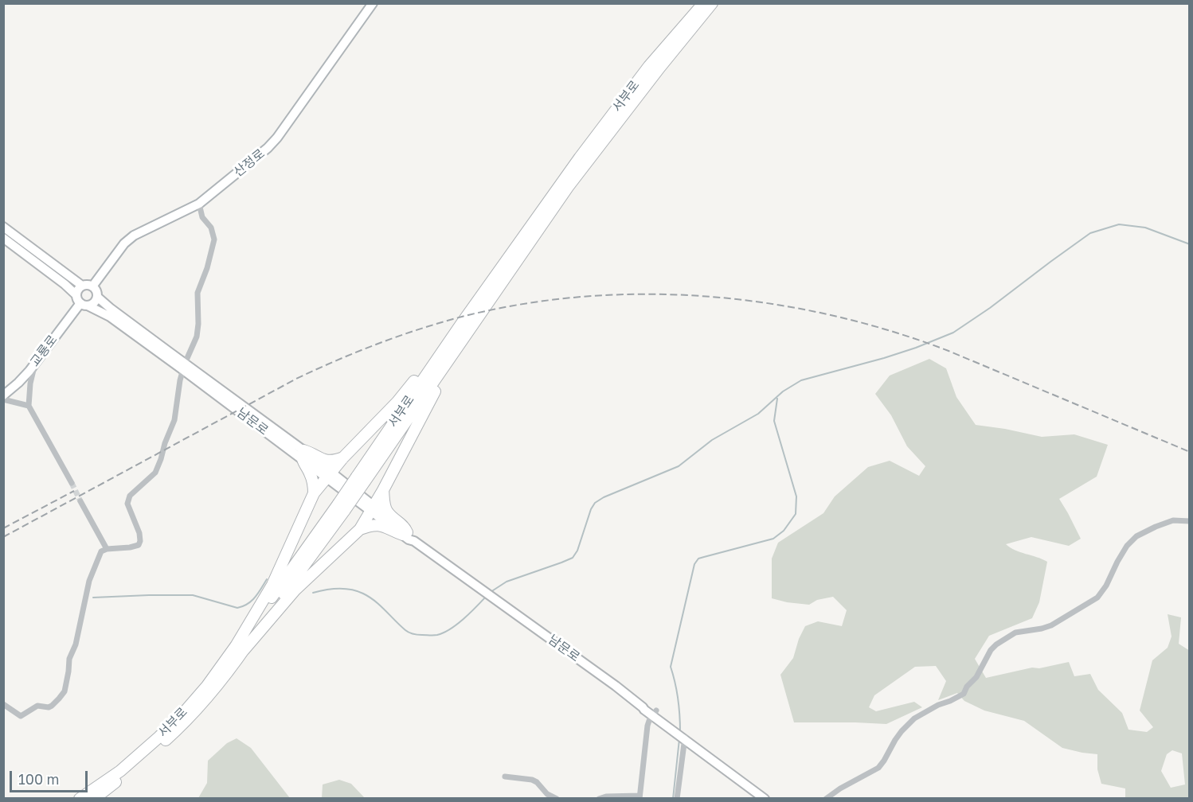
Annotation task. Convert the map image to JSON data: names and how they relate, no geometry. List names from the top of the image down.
{
  "streets": {
    "highway": ["서부로"],
    "main road": ["산정로", "교룡로", "남문로"]
  },
  "crossings": [
    ["산정로", "교룡로"],
    ["산정로", "남문로"],
    ["교룡로", "남문로"]
  ],
  "scale_bar": "100 m"
}
